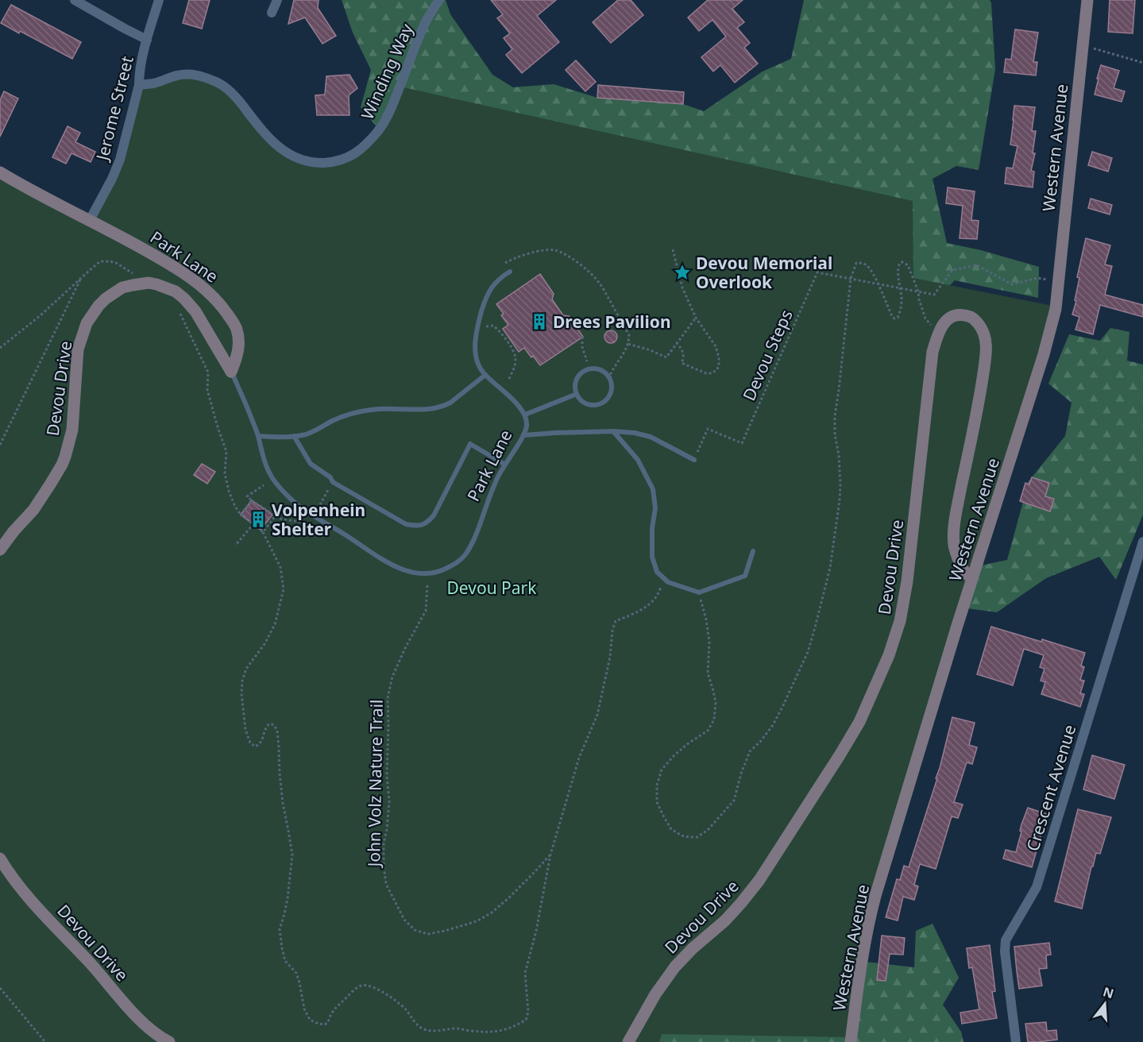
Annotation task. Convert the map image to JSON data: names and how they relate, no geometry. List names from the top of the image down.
{
  "streets": {
    "street": [
      "Winding Way",
      "Jerome Street",
      "Western Avenue",
      "Park Lane",
      "Devou Drive",
      "Crescent Avenue"
    ],
    "path": ["Devou Steps", "John Volz Nature Trail"]
  },
  "crossings": [
    ["Winding Way", "Jerome Street"],
    ["Jerome Street", "Park Lane"],
    ["Western Avenue", "Devou Drive"],
    ["Park Lane", "Devou Drive"]
  ],
  "parks": ["Devou Park"],
  "places": {
    "place": ["Devou Memorial Overlook"],
    "building": ["Drees Pavilion", "Volpenhein Shelter"]
  },
  "north": "top"
}
